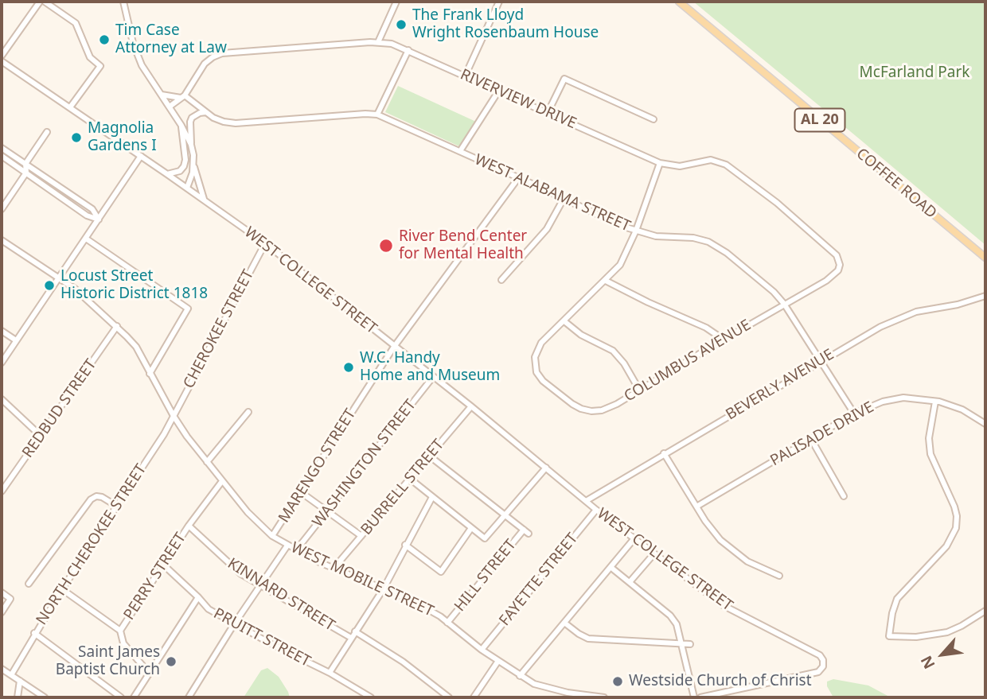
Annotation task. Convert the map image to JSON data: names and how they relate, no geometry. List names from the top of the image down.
{
  "streets": {
    "main road": ["AL 20", "COFFEE ROAD"],
    "street": [
      "RIVERVIEW DRIVE",
      "WEST ALABAMA STREET",
      "WEST COLLEGE STREET",
      "CHEROKEE STREET",
      "COLUMBUS AVENUE",
      "BEVERLY AVENUE",
      "REDBUD STREET",
      "PALISADE DRIVE",
      "WASHINGTON STREET",
      "MARENGO STREET",
      "BURRELL STREET",
      "NORTH CHEROKEE STREET",
      "HILL STREET",
      "PERRY STREET",
      "WEST MOBILE STREET",
      "FAYETTE STREET",
      "KINNARD STREET",
      "PRUITT STREET"
    ]
  },
  "crossings": [
    ["RIVERVIEW DRIVE", "WEST ALABAMA STREET"],
    ["RIVERVIEW DRIVE", "COLUMBUS AVENUE"],
    ["WEST ALABAMA STREET", "COLUMBUS AVENUE"],
    ["WEST ALABAMA STREET", "BEVERLY AVENUE"],
    ["WEST ALABAMA STREET", "PALISADE DRIVE"],
    ["WEST ALABAMA STREET", "MARENGO STREET"],
    ["WEST COLLEGE STREET", "CHEROKEE STREET"],
    ["WEST COLLEGE STREET", "BEVERLY AVENUE"],
    ["WEST COLLEGE STREET", "WASHINGTON STREET"],
    ["WEST COLLEGE STREET", "MARENGO STREET"],
    ["WEST COLLEGE STREET", "BURRELL STREET"],
    ["WEST COLLEGE STREET", "FAYETTE STREET"],
    ["CHEROKEE STREET", "NORTH CHEROKEE STREET"],
    ["CHEROKEE STREET", "WEST MOBILE STREET"],
    ["REDBUD STREET", "WEST MOBILE STREET"],
    ["WASHINGTON STREET", "WEST MOBILE STREET"],
    ["MARENGO STREET", "WEST MOBILE STREET"],
    ["BURRELL STREET", "WEST MOBILE STREET"],
    ["NORTH CHEROKEE STREET", "WEST MOBILE STREET"],
    ["HILL STREET", "WEST MOBILE STREET"],
    ["PERRY STREET", "WEST MOBILE STREET"],
    ["PERRY STREET", "KINNARD STREET"],
    ["PERRY STREET", "PRUITT STREET"],
    ["WEST MOBILE STREET", "FAYETTE STREET"]
  ],
  "parks": ["McFarland Park"],
  "places": [
    "The Frank Lloyd Wright Rosenbaum House",
    "Tim Case Attorney at Law",
    "Magnolia Gardens I",
    "River Bend Center for Mental Health",
    "Locust Street Historic District 1818",
    "W.C. Handy Home and Museum",
    "Saint James Baptist Church",
    "Westside Church of Christ"
  ],
  "north": "bottom left"
}
